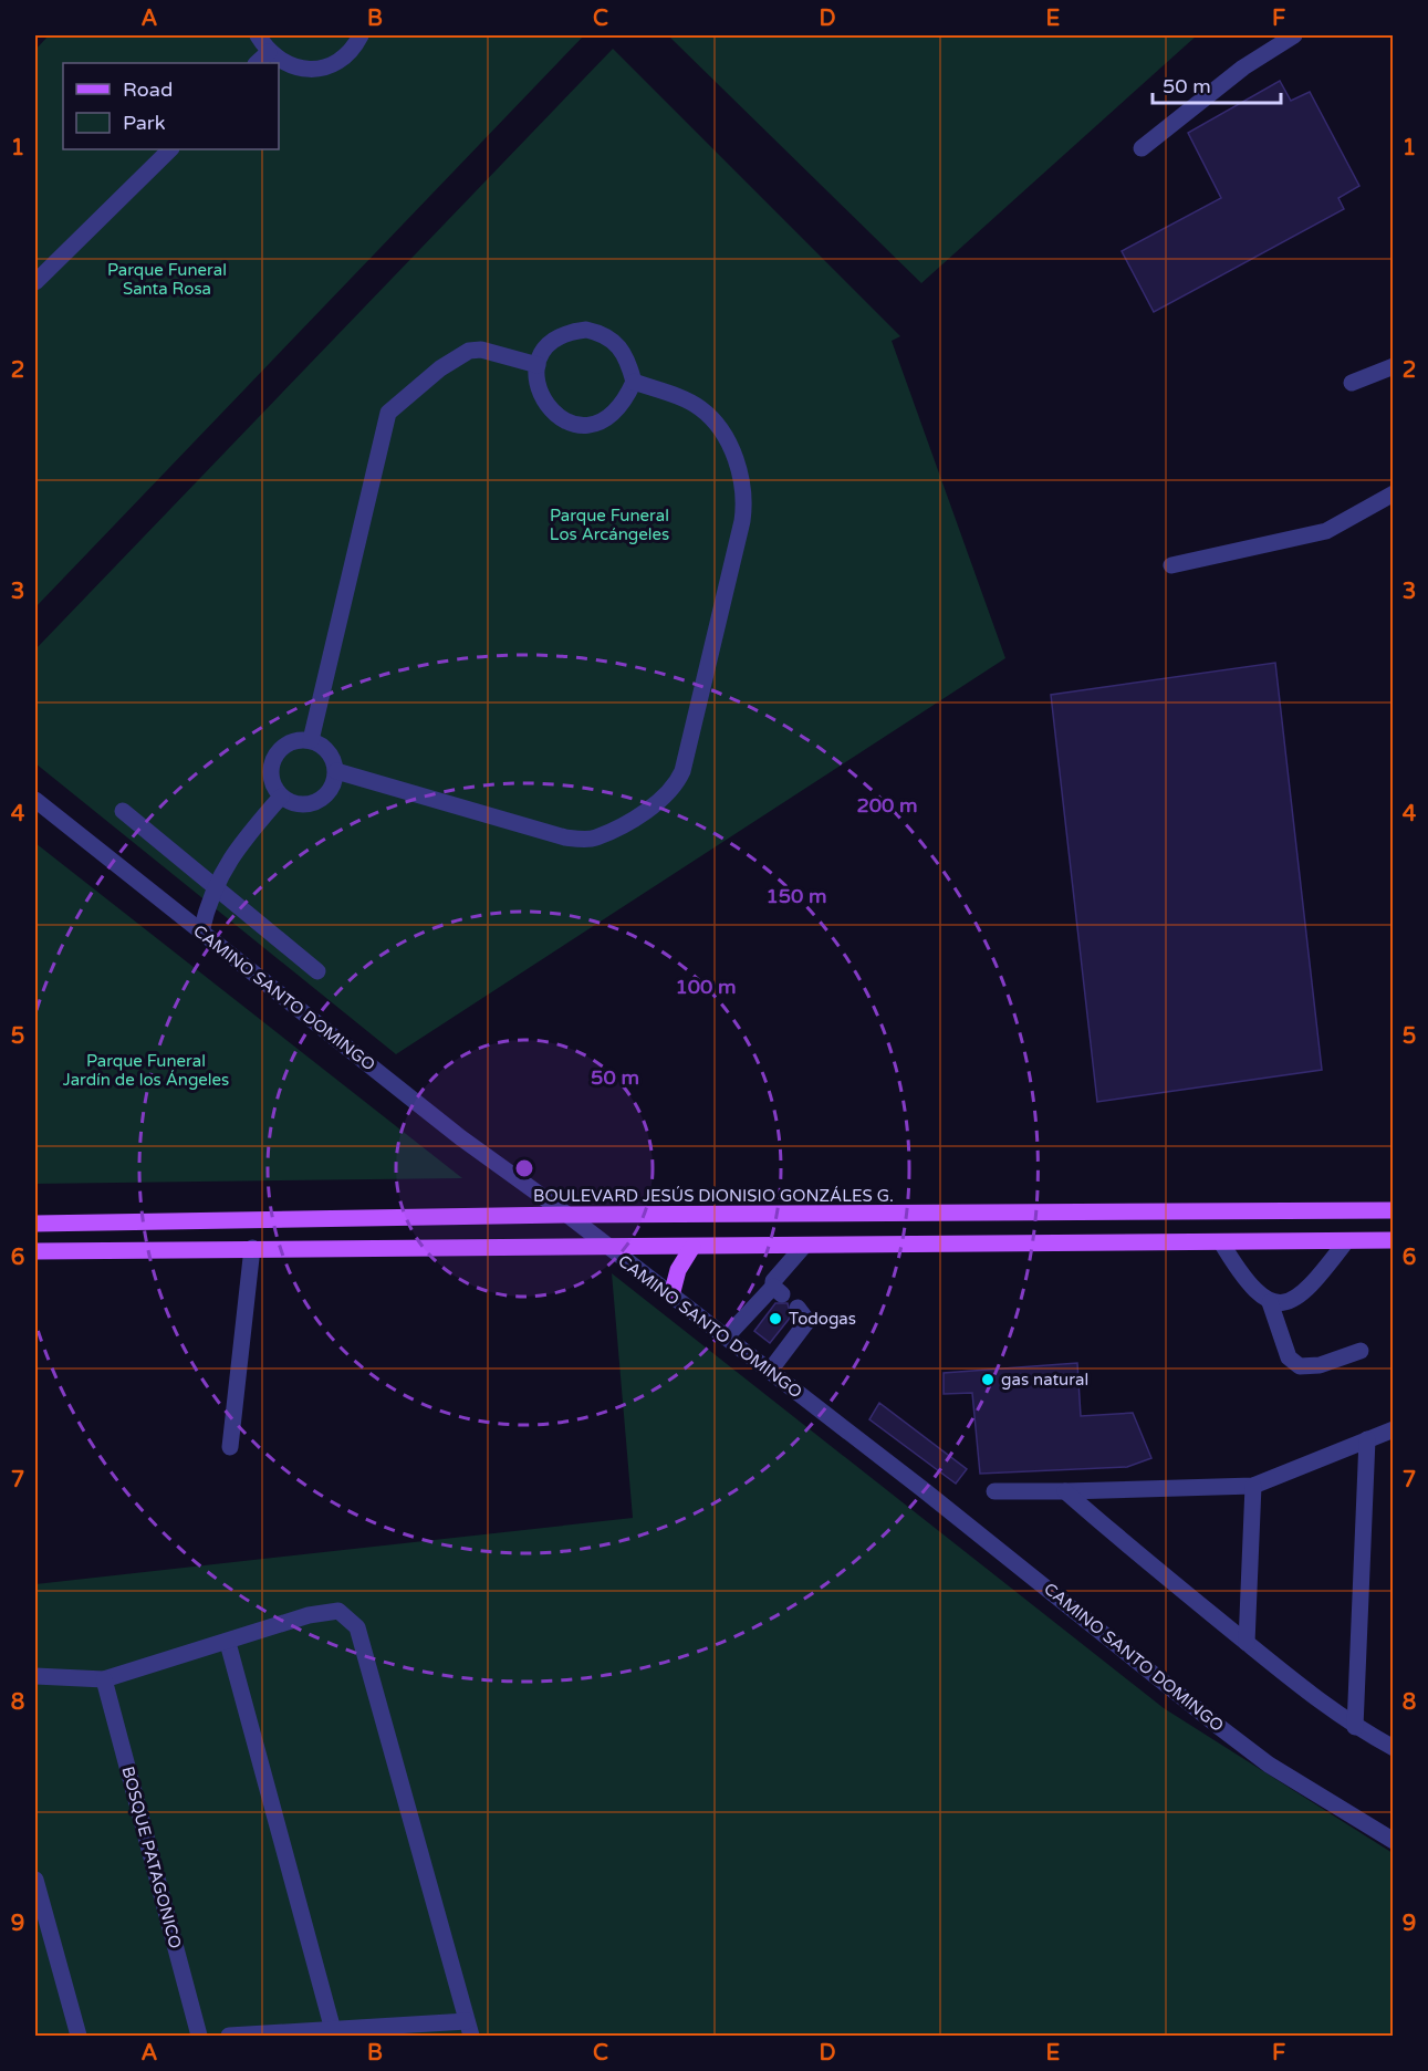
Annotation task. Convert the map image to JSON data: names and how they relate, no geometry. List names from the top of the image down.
{
  "streets": {
    "main road": ["BOULEVARD JESÚS DIONISIO GONZÁLES G."],
    "street": ["CAMINO SANTO DOMINGO", "BOSQUE PATAGONICO"]
  },
  "crossings": [
    ["CAMINO SANTO DOMINGO", "BOULEVARD JESÚS DIONISIO GONZÁLES G."]
  ],
  "parks": ["Parque Funeral Santa Rosa", "Parque Funeral Los Arcángeles", "Parque Funeral Jardín de los Ángeles"],
  "places": ["Todogas", "gas natural"],
  "legend": ["Road", "Park"],
  "scale_bar": "50 m",
  "grid": {
    "columns": [
      "A",
      "B",
      "C",
      "D",
      "E",
      "F"
    ],
    "rows": [
      "1",
      "2",
      "3",
      "4",
      "5",
      "6",
      "7",
      "8",
      "9"
    ]
  },
  "rings": [
    "200 m",
    "150 m",
    "100 m",
    "50 m"
  ]
}
